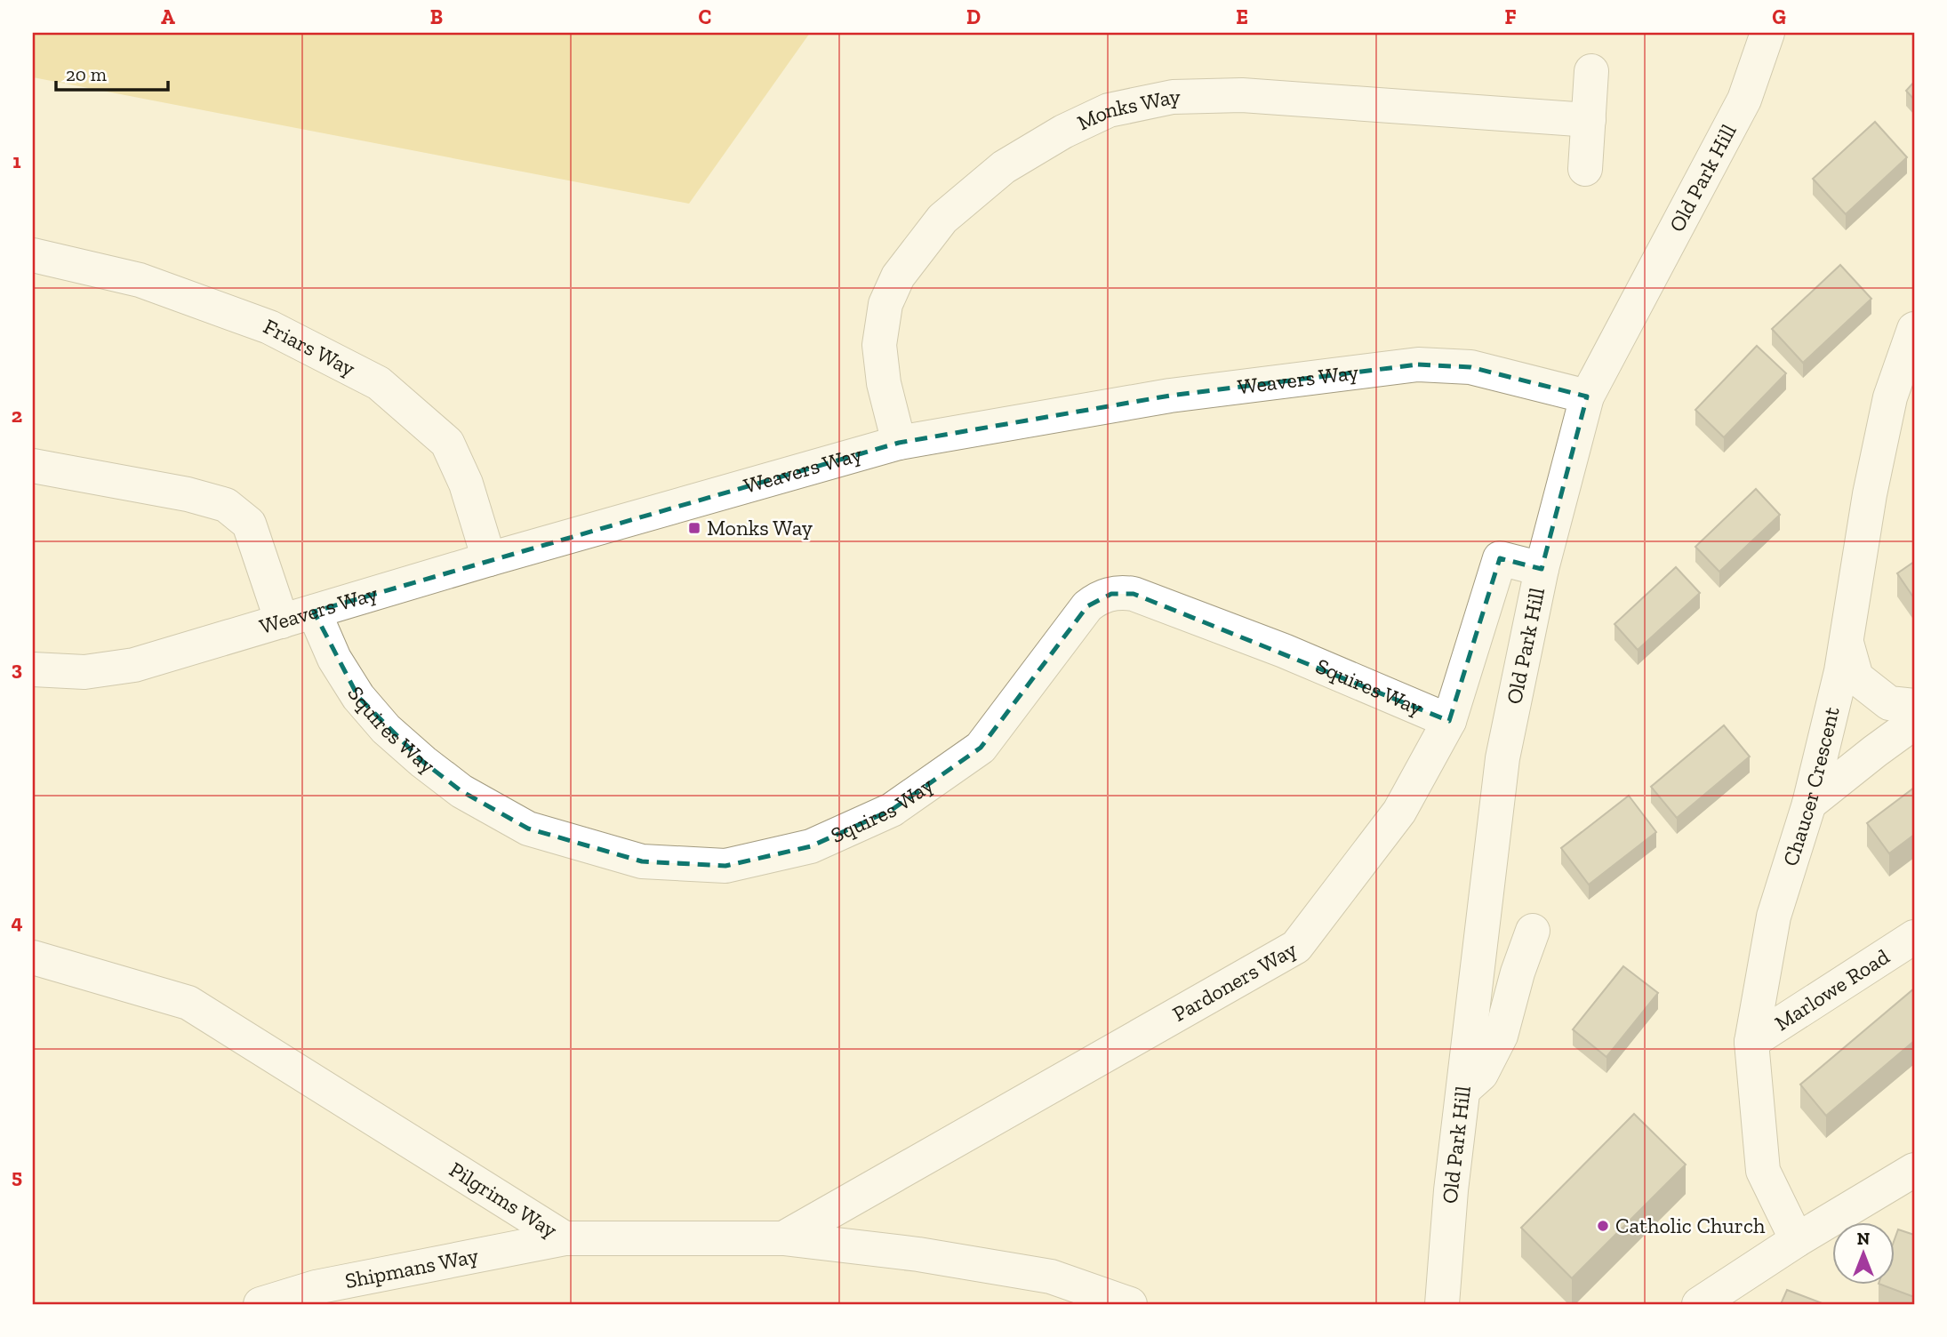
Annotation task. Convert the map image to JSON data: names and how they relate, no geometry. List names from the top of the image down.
{
  "streets": {
    "street": [
      "Monks Way",
      "Old Park Hill",
      "Friars Way",
      "Weavers Way",
      "Squires Way",
      "Chaucer Crescent",
      "Pardoners Way",
      "Marlowe Road",
      "Pilgrims Way",
      "Shipmans Way"
    ]
  },
  "crossings": [
    ["Monks Way", "Weavers Way"],
    ["Old Park Hill", "Weavers Way"],
    ["Old Park Hill", "Pardoners Way"],
    ["Friars Way", "Weavers Way"],
    ["Weavers Way", "Squires Way"],
    ["Squires Way", "Pardoners Way"],
    ["Chaucer Crescent", "Marlowe Road"],
    ["Pardoners Way", "Pilgrims Way"],
    ["Pilgrims Way", "Shipmans Way"]
  ],
  "places": {
    "transit": ["Monks Way"],
    "other": ["Catholic Church"]
  },
  "scale_bar": "20 m",
  "north": "top",
  "grid": {
    "columns": [
      "A",
      "B",
      "C",
      "D",
      "E",
      "F",
      "G"
    ],
    "rows": [
      "1",
      "2",
      "3",
      "4",
      "5"
    ]
  }
}
